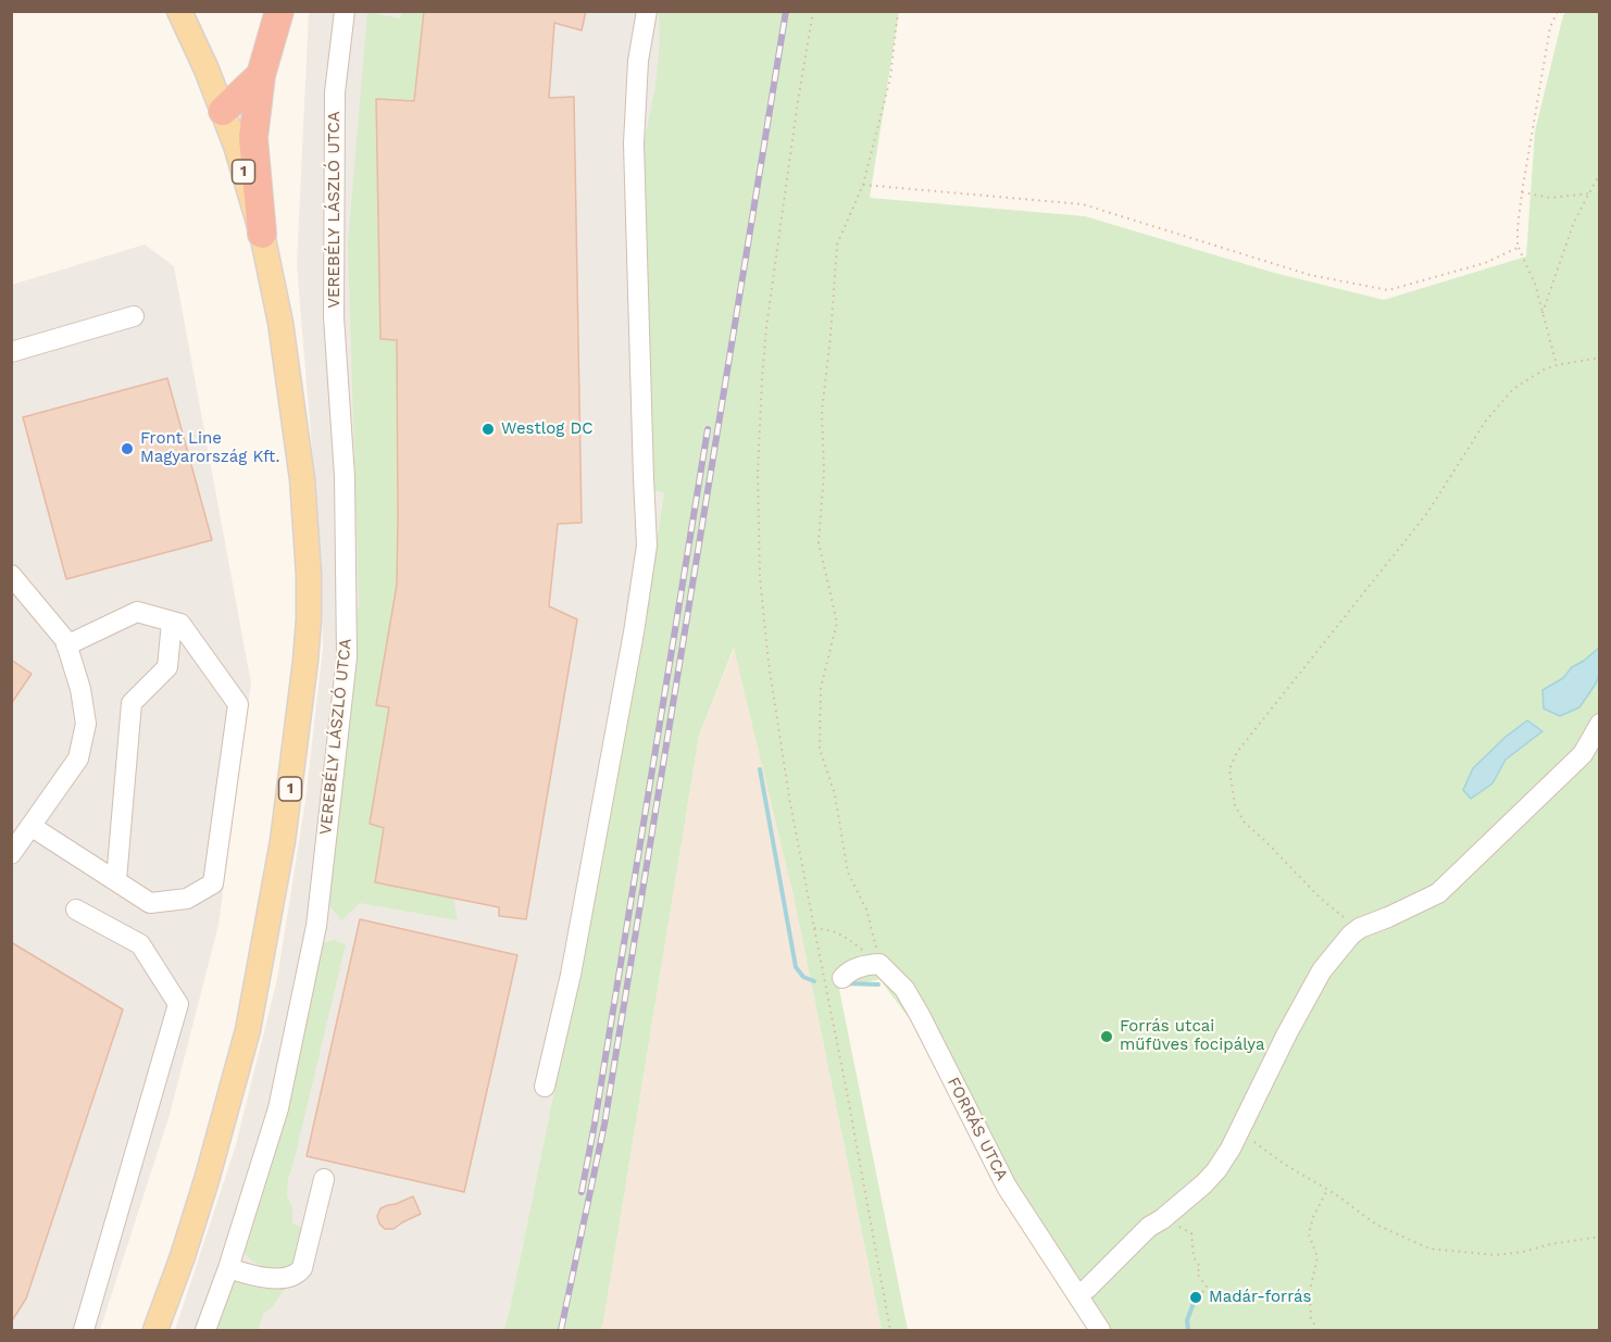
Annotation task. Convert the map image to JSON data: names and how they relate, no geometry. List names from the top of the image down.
{
  "streets": {
    "main road": ["1"],
    "street": ["VEREBÉLY LÁSZLÓ UTCA", "FORRÁS UTCA"]
  },
  "places": [
    "Westlog DC",
    "Front Line Magyarország Kft.",
    "Forrás utcai műfüves focipálya",
    "Madár-forrás"
  ]
}
